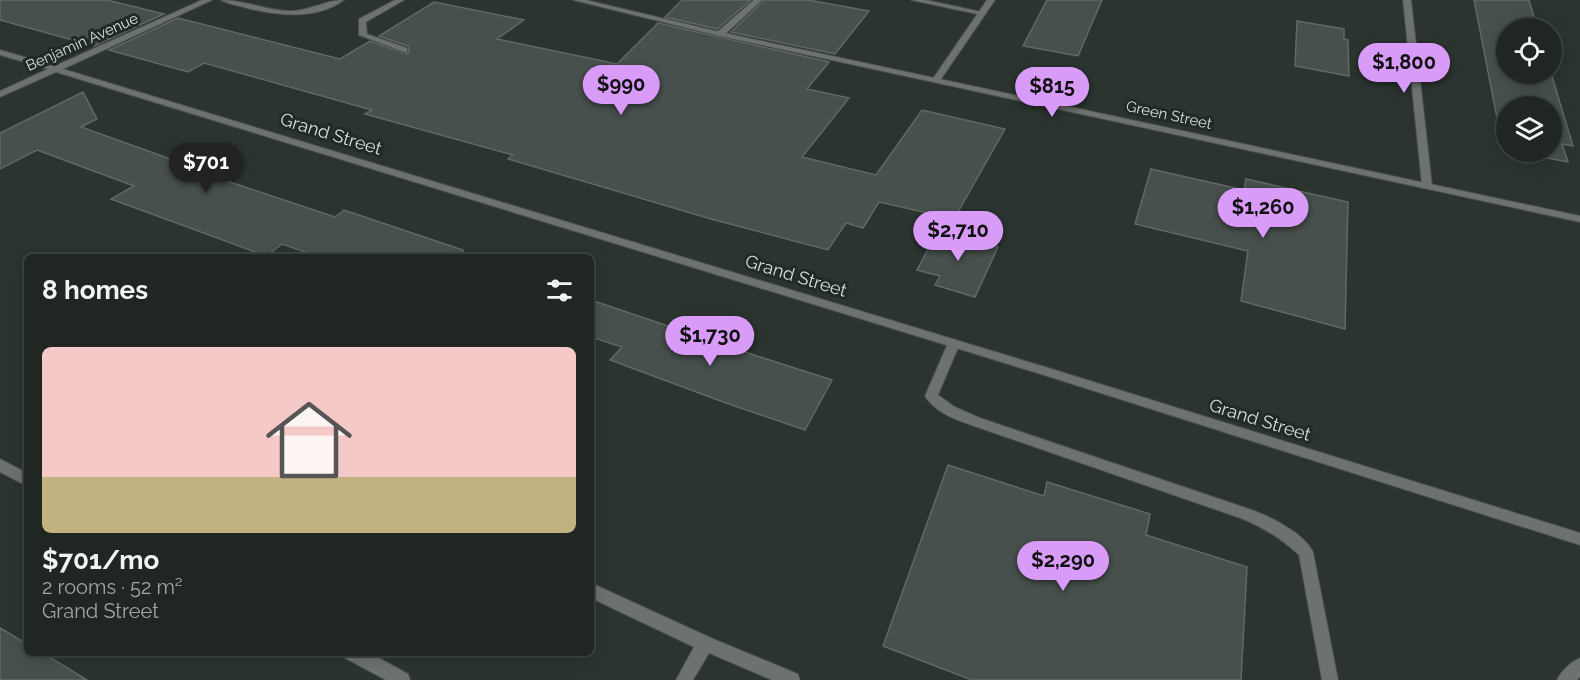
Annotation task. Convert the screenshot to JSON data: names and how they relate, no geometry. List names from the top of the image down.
{
  "streets": {
    "street": ["Benjamin Avenue", "Green Street", "Grand Street"]
  },
  "crossings": [
    ["Benjamin Avenue", "Grand Street"]
  ],
  "page": {
    "price": [
      "$1,800",
      "$990",
      "$815",
      "$701",
      "$1,260",
      "$2,710",
      "$1,730",
      "$2,290"
    ],
    "heading": "8 homes",
    "list": [
      {
        "name": "$701/mo",
        "note": "2 rooms · 52 m² · Grand Street"
      }
    ]
  }
}
